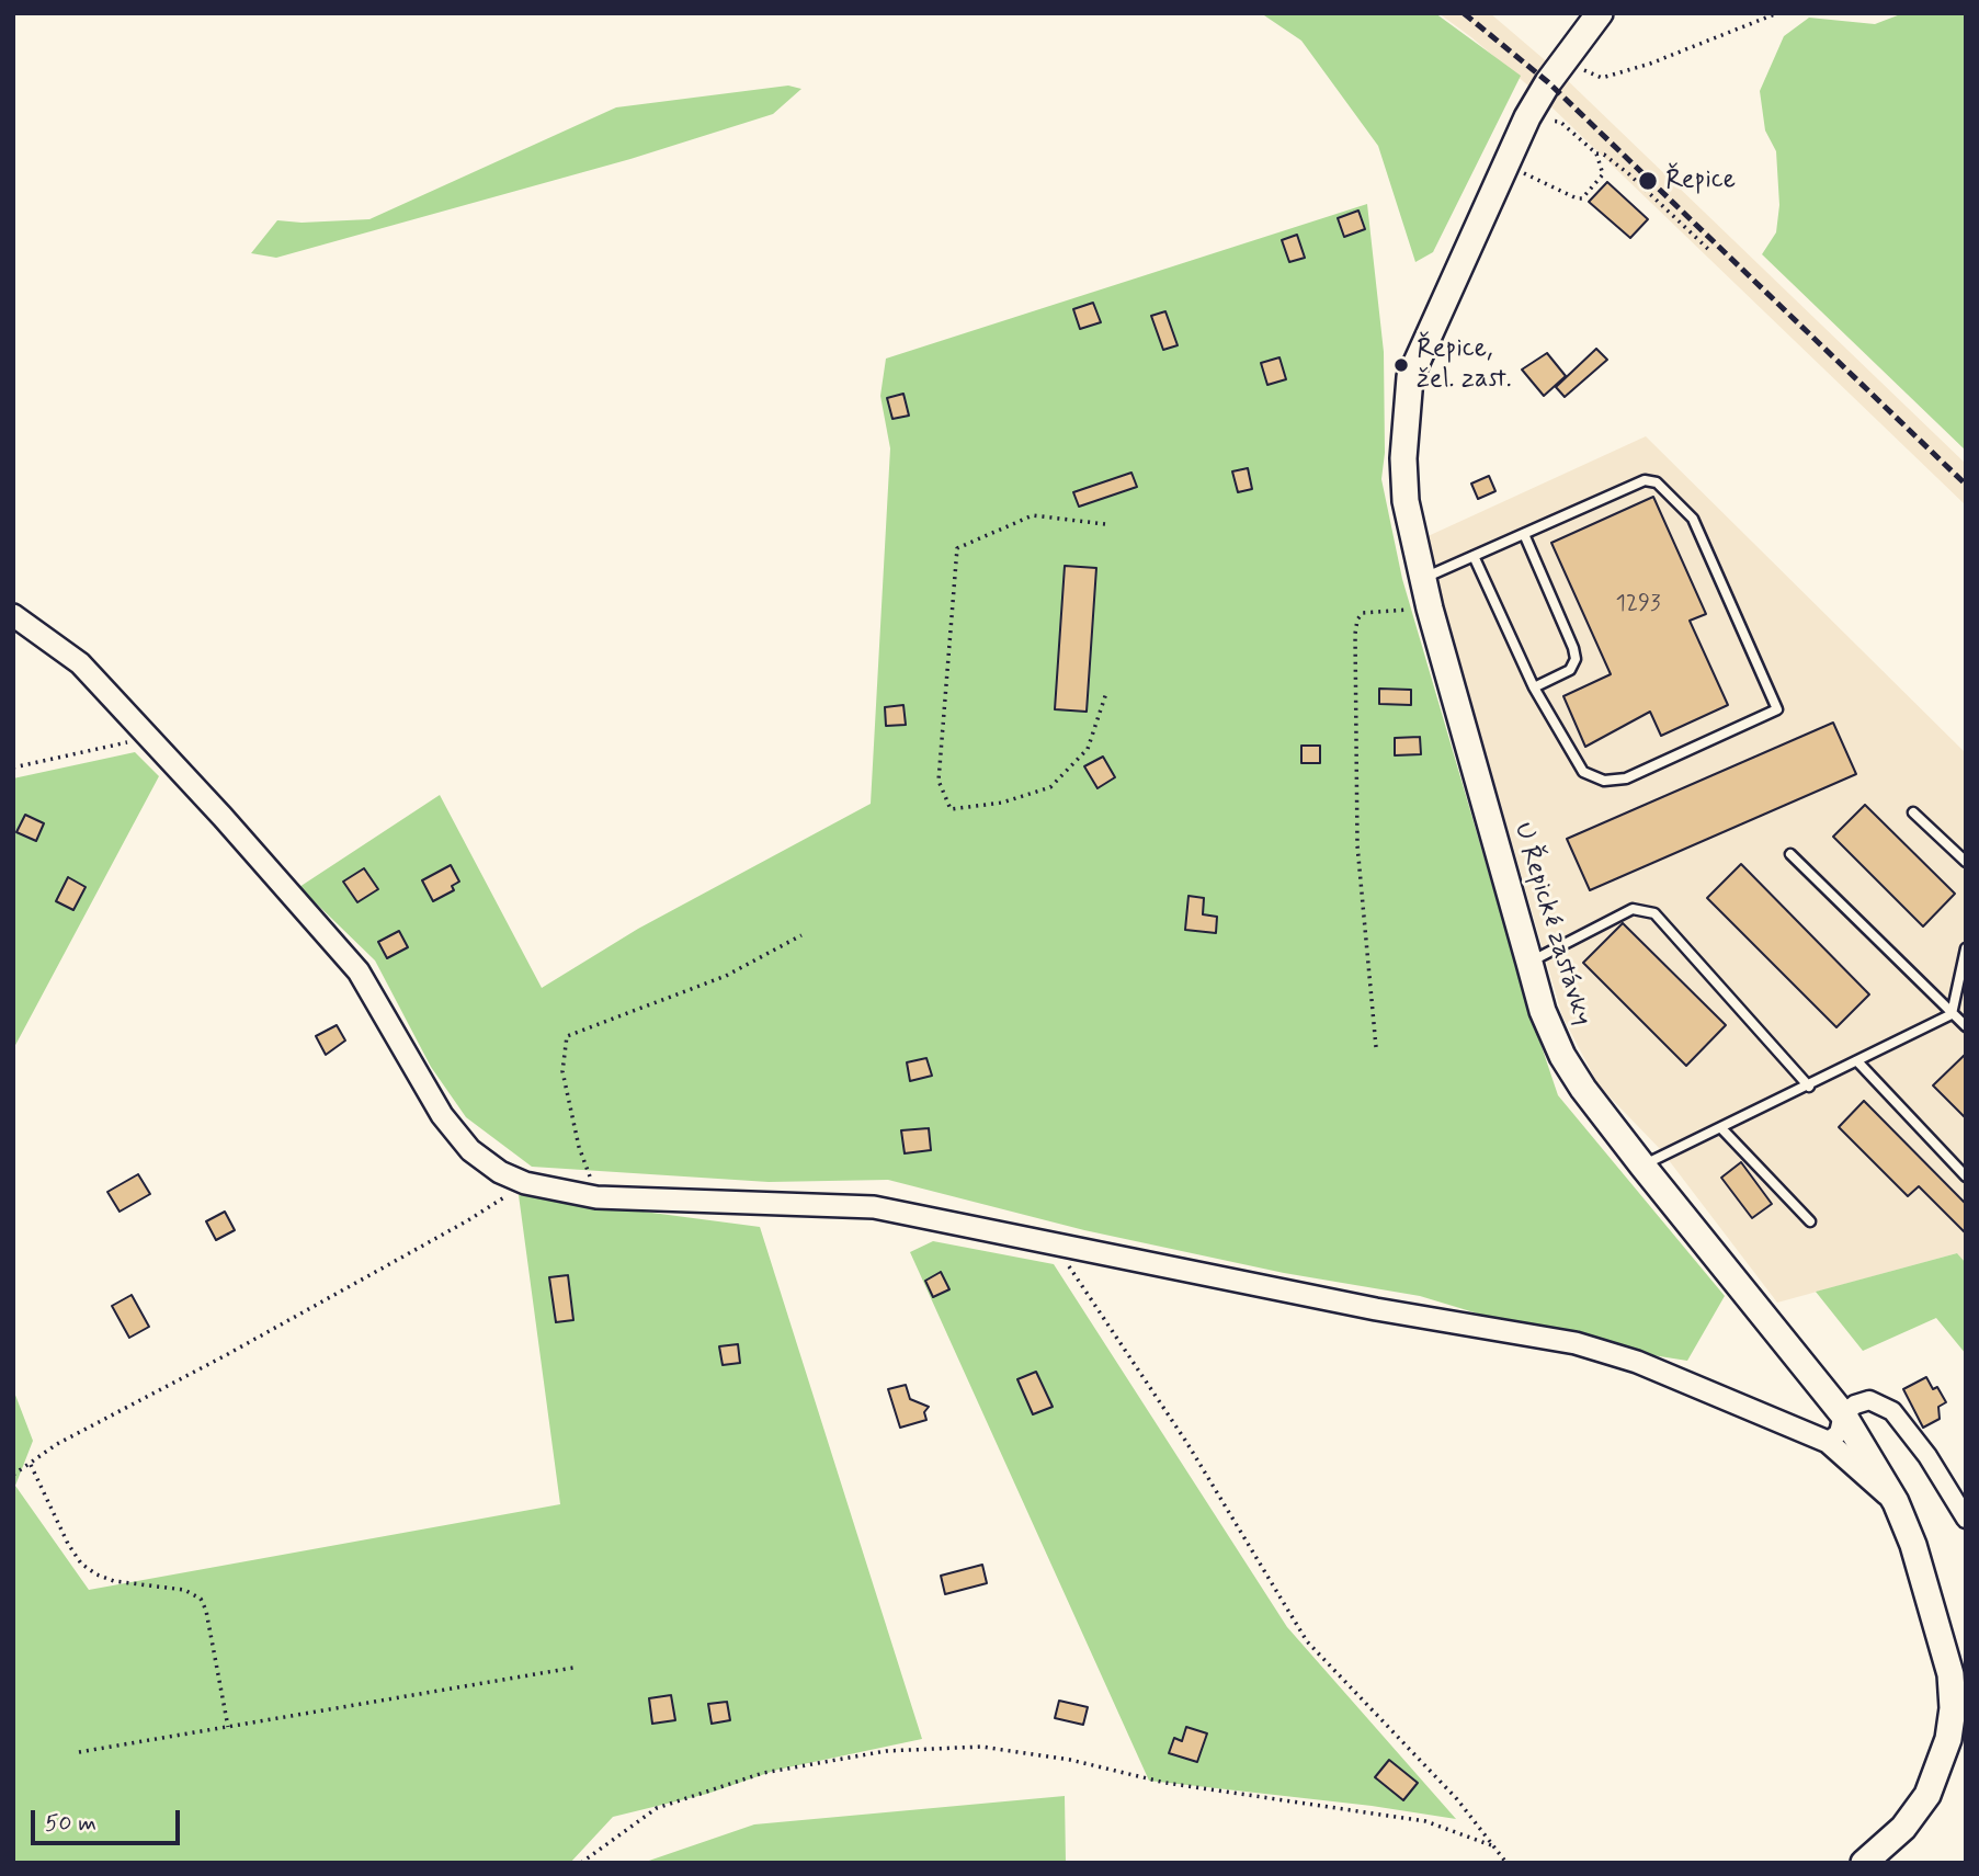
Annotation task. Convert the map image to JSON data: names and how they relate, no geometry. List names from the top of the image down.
{
  "streets": {
    "main road": ["U Řepické zastávky"]
  },
  "places": ["Řepice", "Řepice, žel. zast."],
  "house_numbers": ["1293"],
  "scale_bar": "50 m"
}
